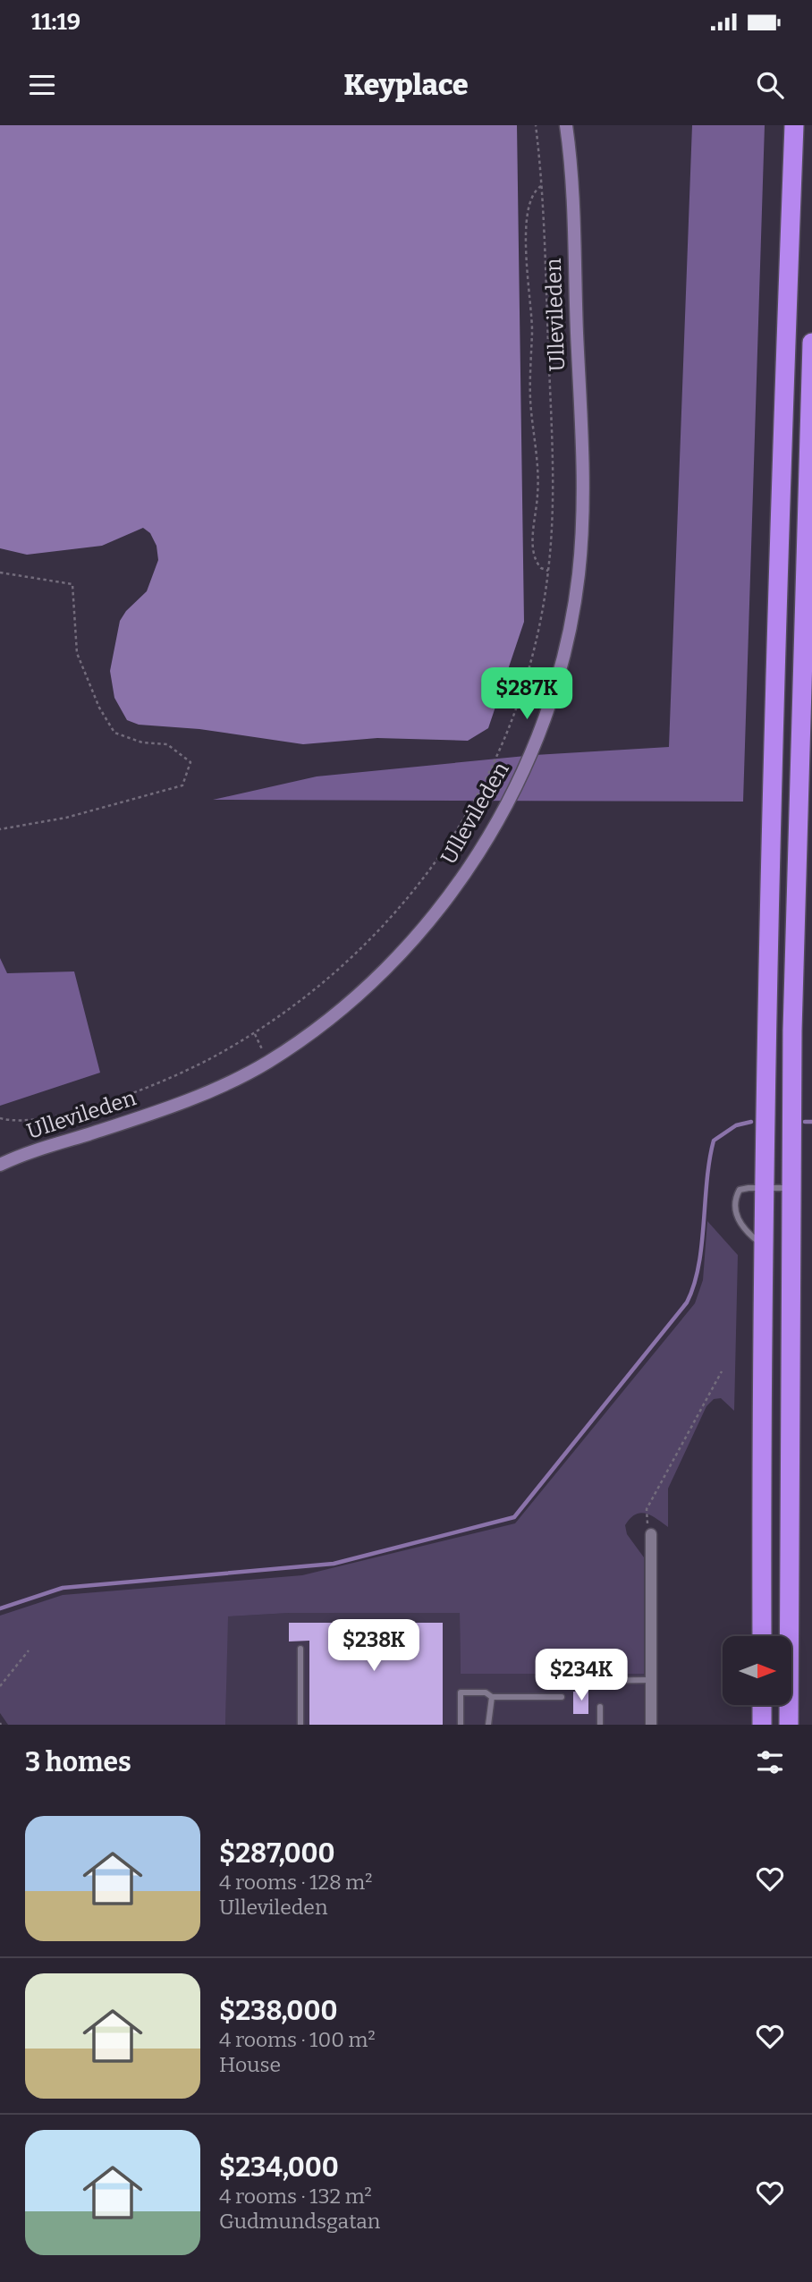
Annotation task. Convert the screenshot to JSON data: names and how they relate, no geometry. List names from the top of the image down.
{
  "streets": {
    "main road": ["Ullevileden"]
  },
  "north": "right",
  "page": {
    "status": "11:19",
    "header": "Keyplace",
    "price": ["$287K", "$238K", "$234K"],
    "heading": "3 homes",
    "list": [
      {
        "name": "$287,000",
        "note": "4 rooms · 128 m² · Ullevileden"
      },
      {
        "name": "$238,000",
        "note": "4 rooms · 100 m² · House"
      },
      {
        "name": "$234,000",
        "note": "4 rooms · 132 m² · Gudmundsgatan"
      }
    ]
  }
}
